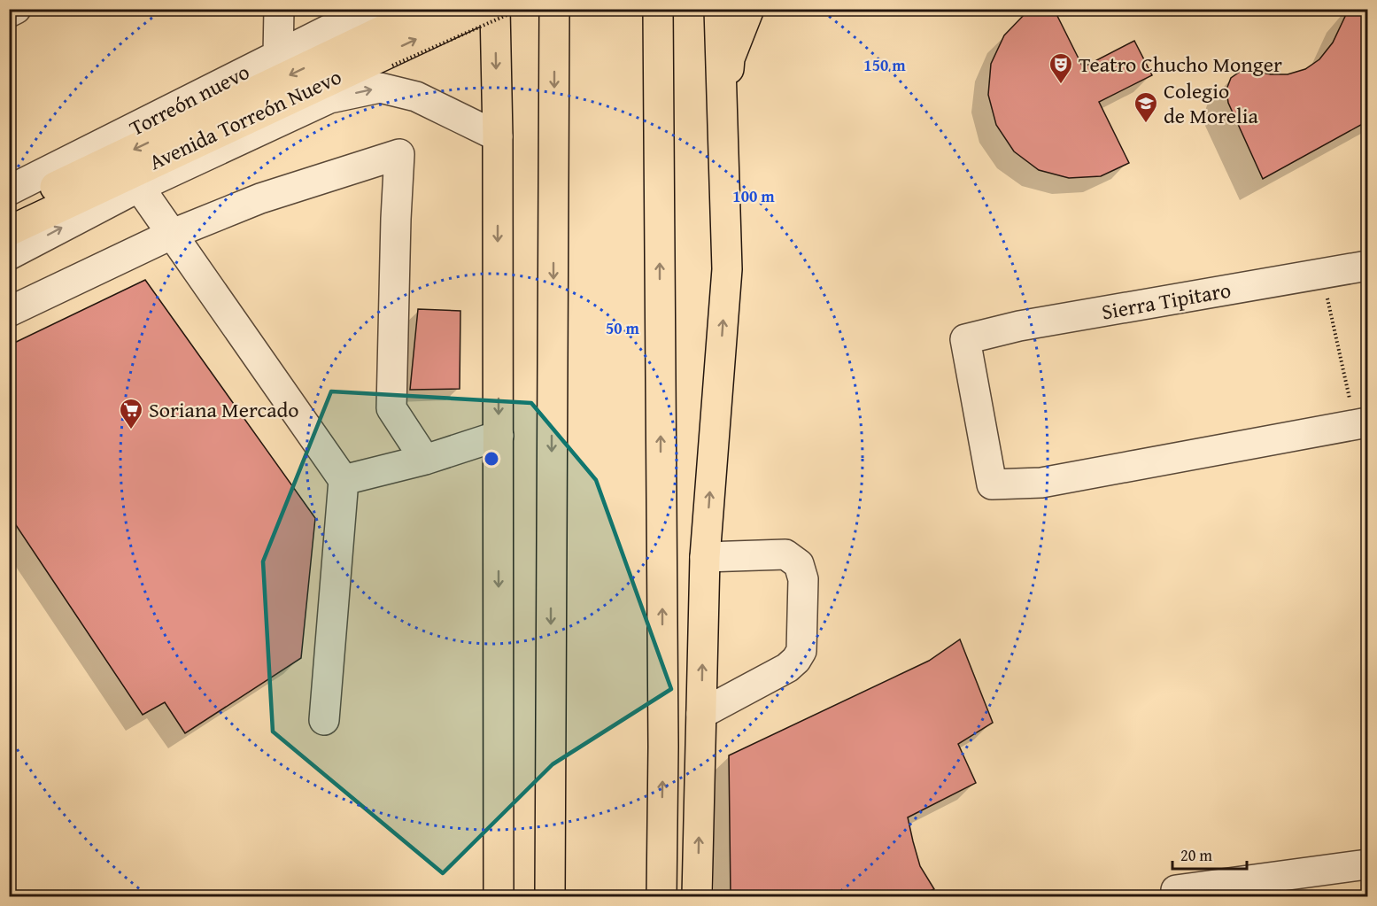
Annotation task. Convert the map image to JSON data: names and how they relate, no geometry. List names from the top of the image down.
{
  "streets": {
    "main road": ["Avenida Torreón Nuevo"],
    "street": ["Torreón nuevo", "Sierra Tipitaro"]
  },
  "places": {
    "theatre": ["Teatro Chucho Monger"],
    "school or university": ["Colegio de Morelia"],
    "supermarket": ["Soriana Mercado"]
  },
  "scale_bar": "20 m",
  "rings": ["150 m", "100 m", "50 m"]
}
